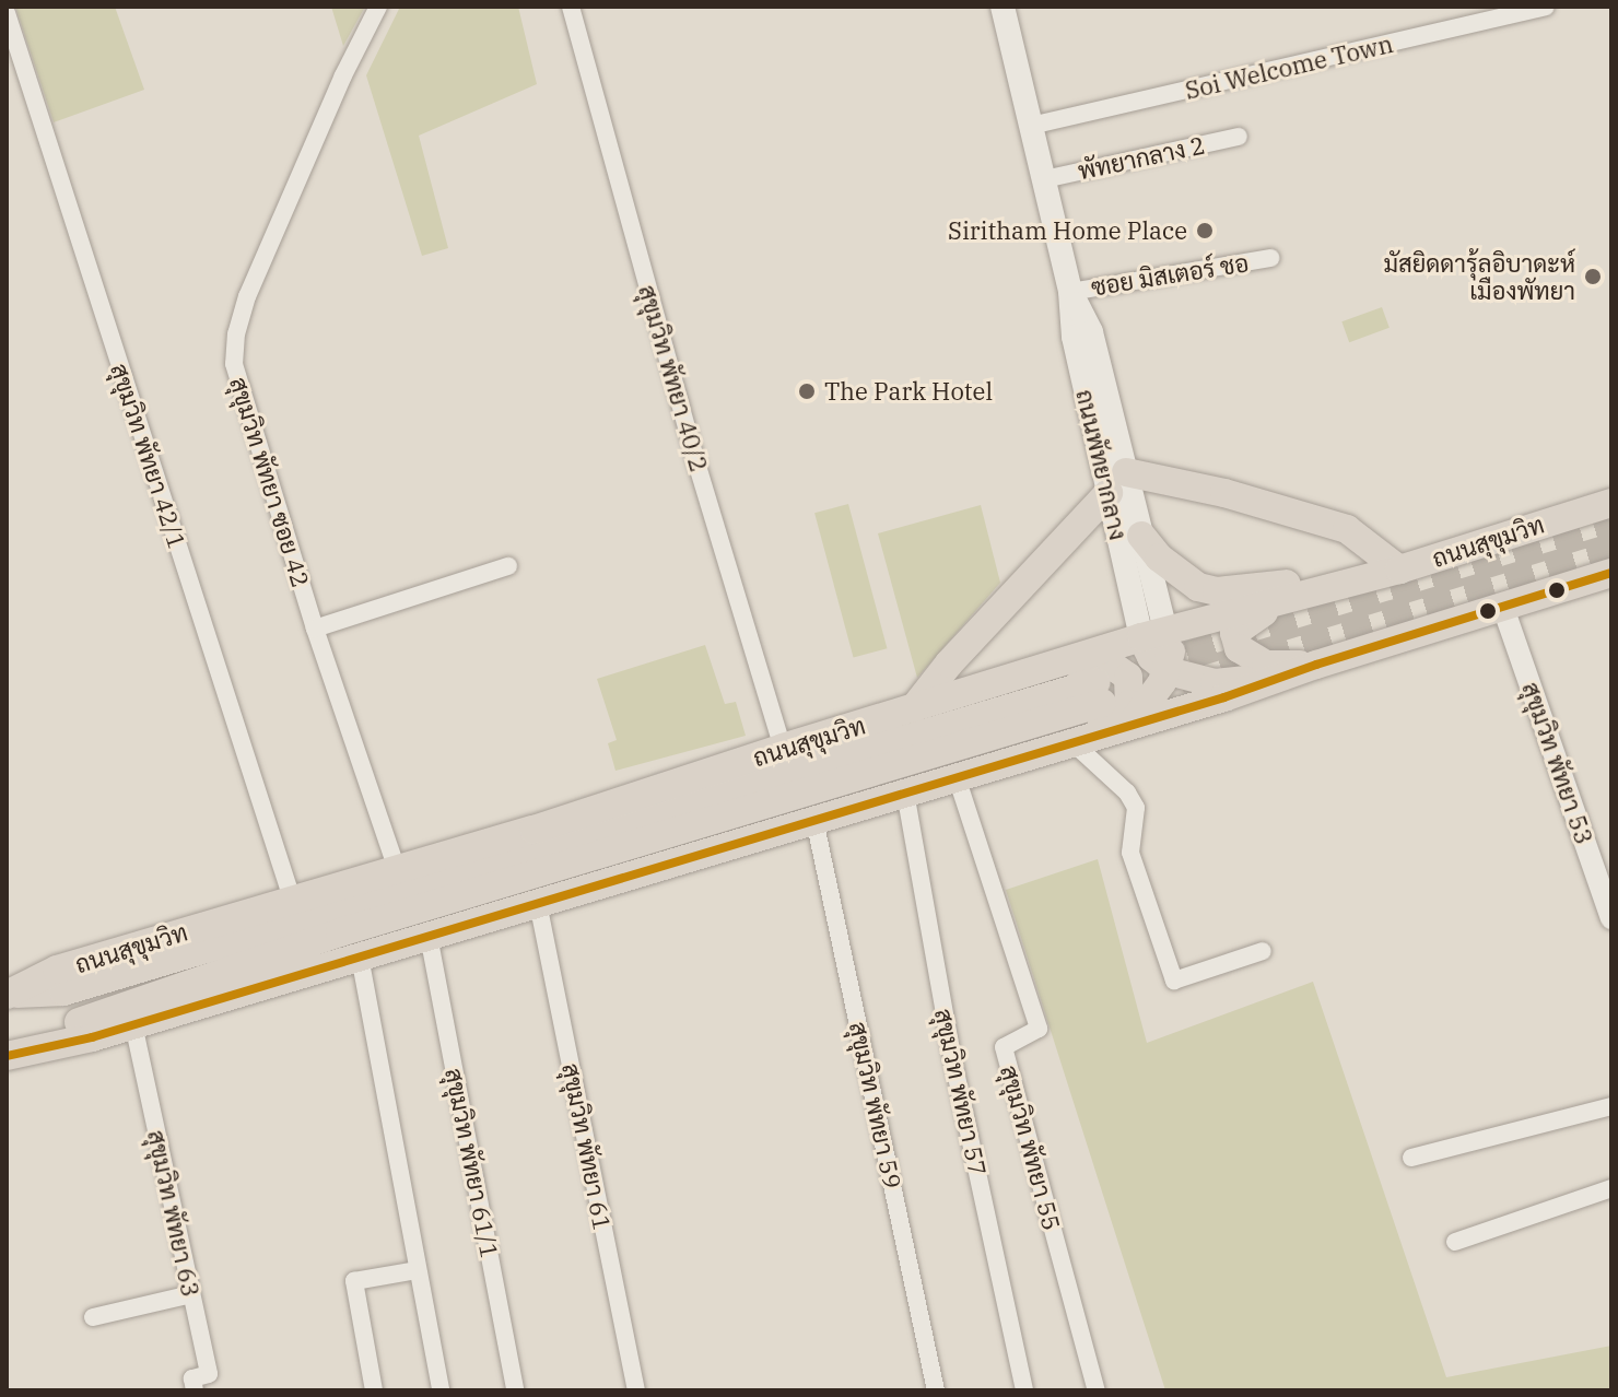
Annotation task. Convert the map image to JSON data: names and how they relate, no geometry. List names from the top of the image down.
{
  "streets": {
    "highway": ["ถนนสุขุมวิท"],
    "main road": ["ถนนพัทยากลาง"],
    "street": [
      "Soi Welcome Town",
      "พัทยากลาง 2",
      "ซอย มิสเตอร์ ชอ",
      "สุขุมวิท พัทยา 40/2",
      "สุขุมวิท พัทยา 42/1",
      "สุขุมวิท พัทยา ซอย 42",
      "สุขุมวิท พัทยา 53",
      "สุขุมวิท พัทยา 57",
      "สุขุมวิท พัทยา 59",
      "สุขุมวิท พัทยา 61",
      "สุขุมวิท พัทยา 55",
      "สุขุมวิท พัทยา 61/1",
      "สุขุมวิท พัทยา 63"
    ]
  },
  "crossings": [
    ["Soi Welcome Town", "ถนนพัทยากลาง"],
    ["พัทยากลาง 2", "ถนนพัทยากลาง"],
    ["ซอย มิสเตอร์ ชอ", "ถนนพัทยากลาง"],
    ["สุขุมวิท พัทยา 40/2", "ถนนสุขุมวิท"],
    ["สุขุมวิท พัทยา 42/1", "ถนนสุขุมวิท"],
    ["ถนนพัทยากลาง", "ถนนสุขุมวิท"],
    ["สุขุมวิท พัทยา ซอย 42", "ถนนสุขุมวิท"],
    ["ถนนสุขุมวิท", "สุขุมวิท พัทยา 53"],
    ["ถนนสุขุมวิท", "สุขุมวิท พัทยา 57"],
    ["ถนนสุขุมวิท", "สุขุมวิท พัทยา 59"],
    ["ถนนสุขุมวิท", "สุขุมวิท พัทยา 61"],
    ["ถนนสุขุมวิท", "สุขุมวิท พัทยา 55"],
    ["ถนนสุขุมวิท", "สุขุมวิท พัทยา 61/1"],
    ["ถนนสุขุมวิท", "สุขุมวิท พัทยา 63"]
  ],
  "places": ["Siritham Home Place", "มัสยิดดารุ้ลอิบาดะห์ เมืองพัทยา", "The Park Hotel"]
}
